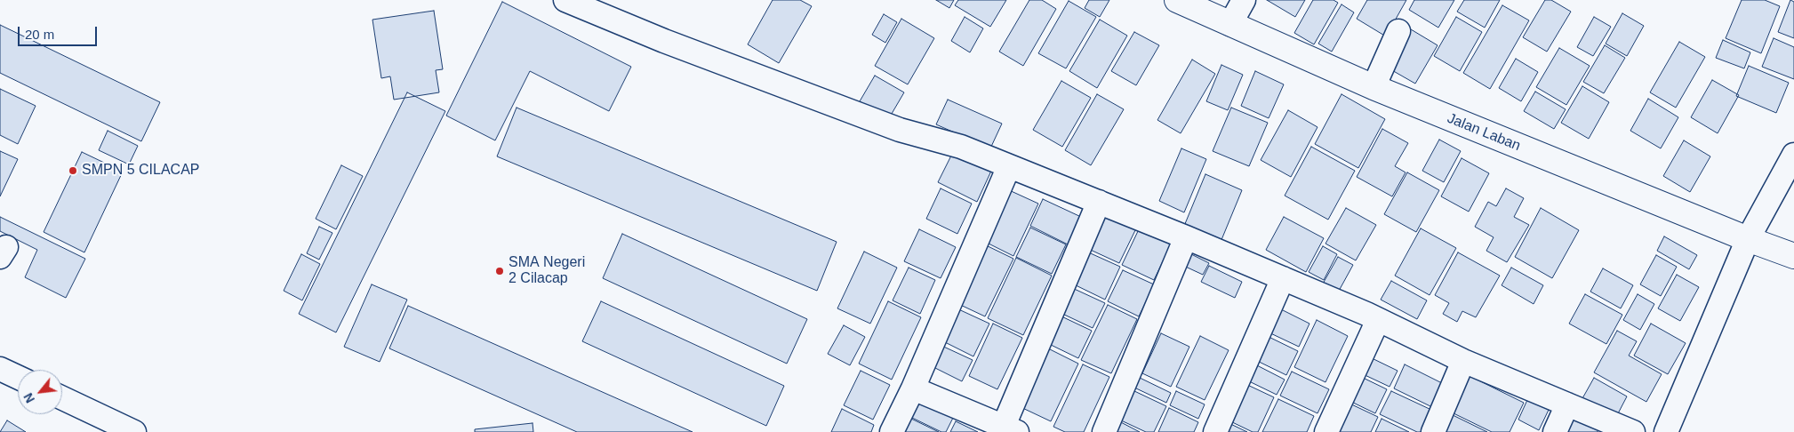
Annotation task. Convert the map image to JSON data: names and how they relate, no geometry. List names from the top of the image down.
{
  "streets": {
    "street": ["Jalan Laban"]
  },
  "places": ["SMPN 5 CILACAP", "SMA Negeri 2 Cilacap"],
  "scale_bar": "20 m",
  "north": "bottom left"
}
